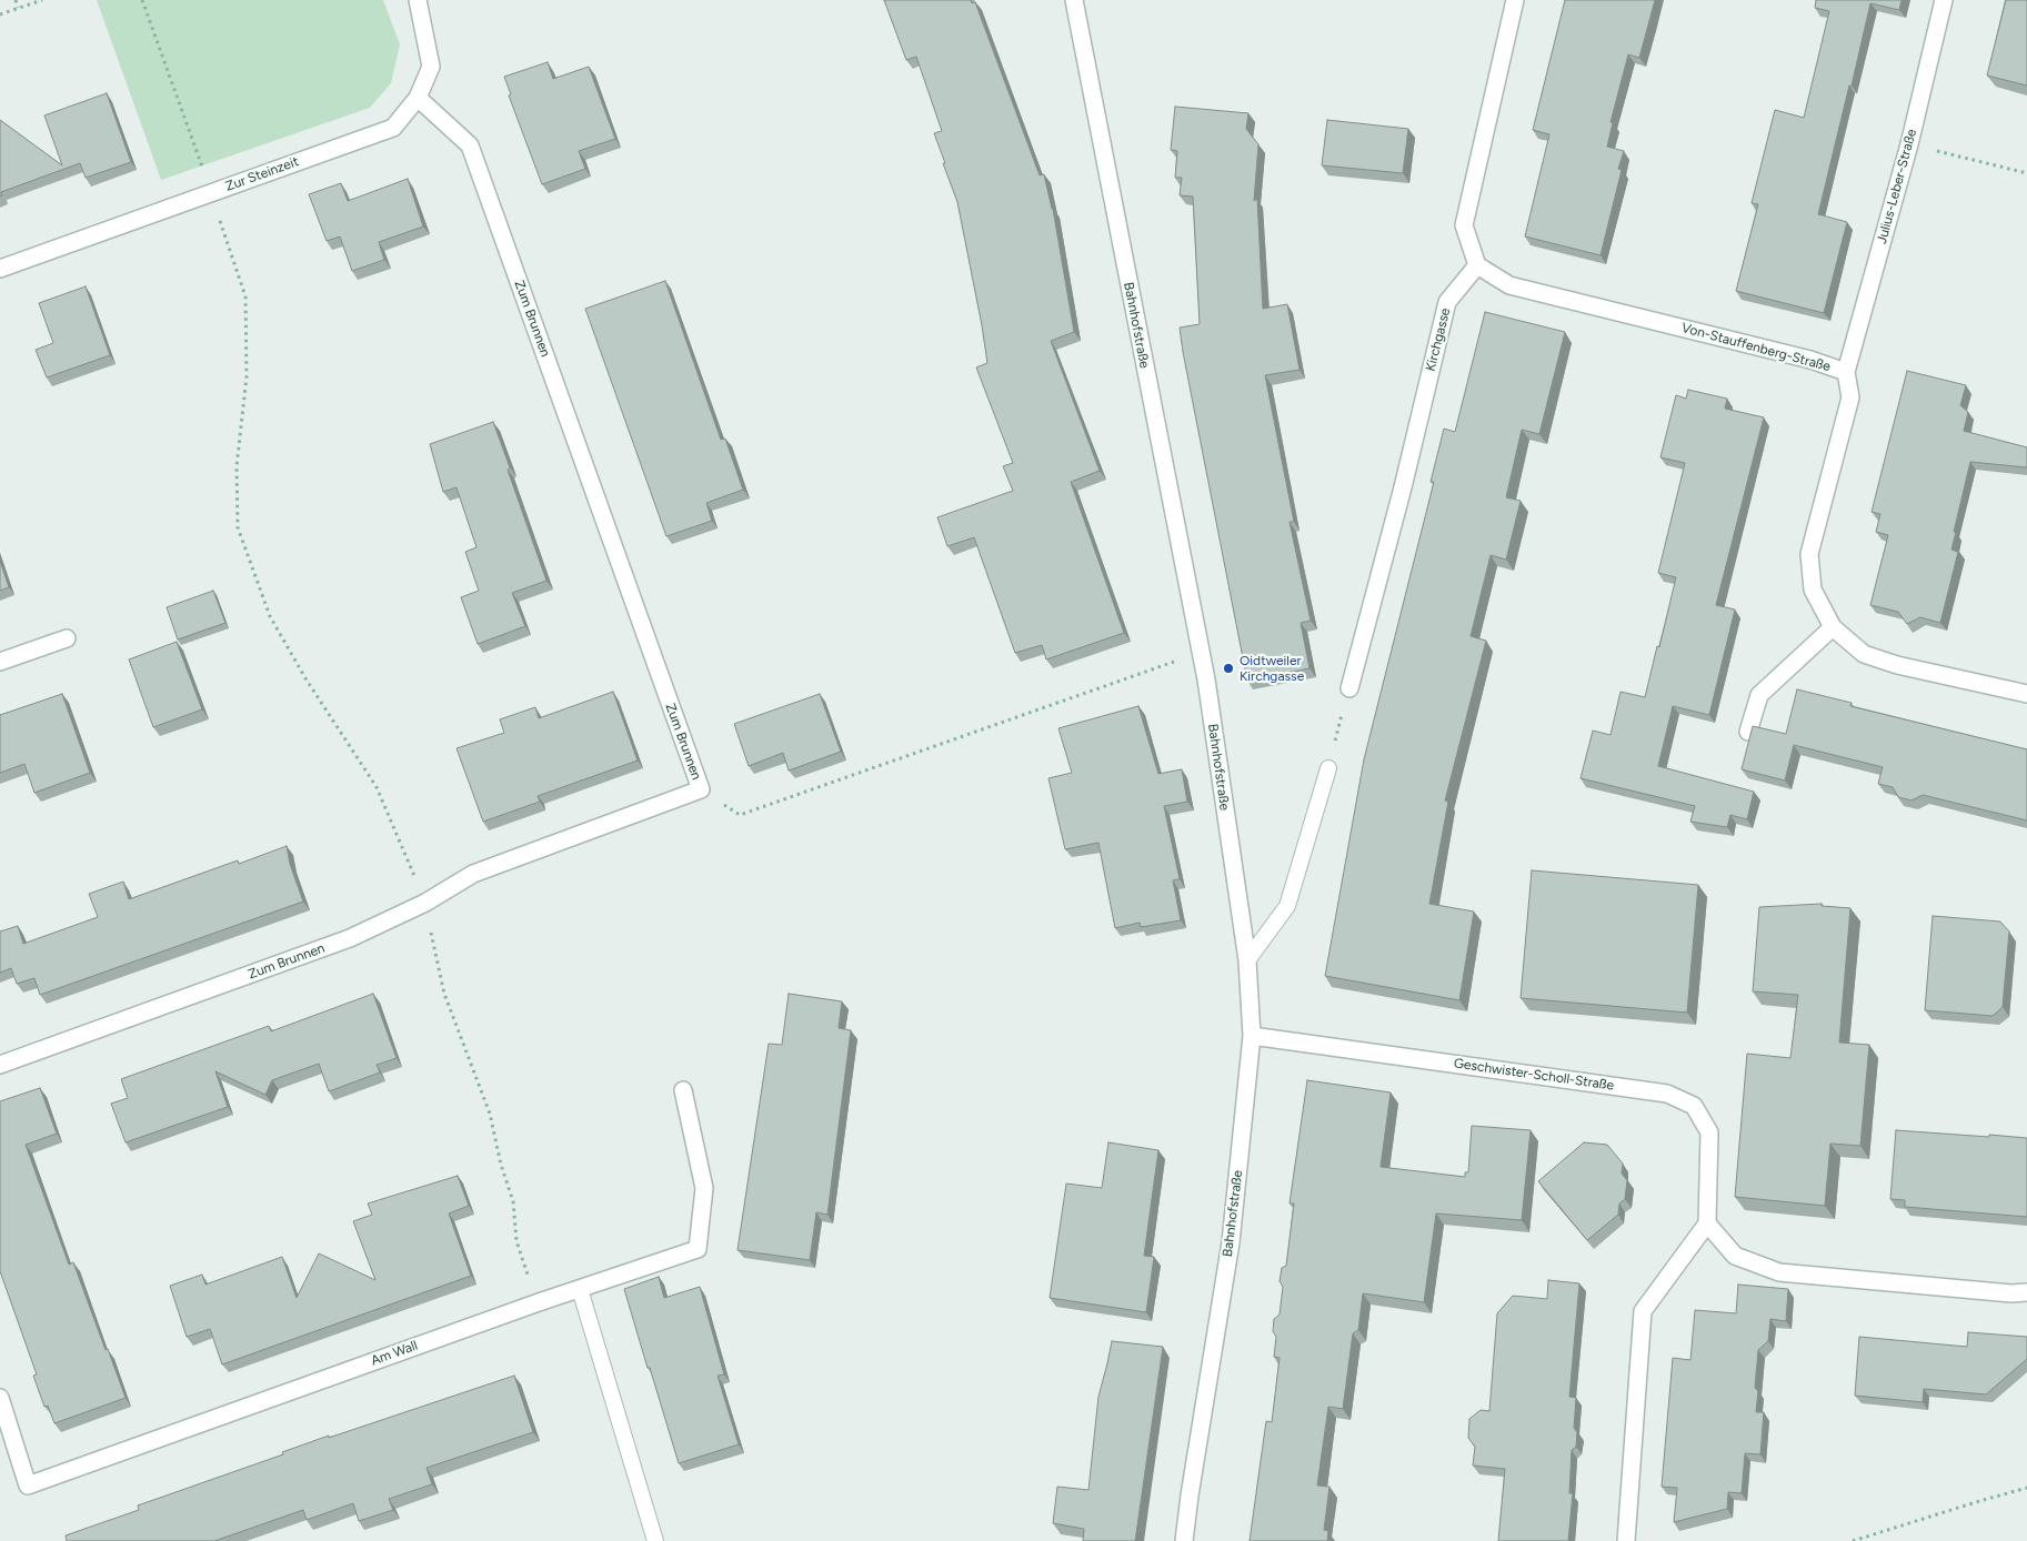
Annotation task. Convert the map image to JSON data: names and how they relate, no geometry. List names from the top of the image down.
{
  "streets": {
    "street": [
      "Zur Steinzeit",
      "Julius-Leber-Straße",
      "Zum Brunnen",
      "Bahnhofstraße",
      "Kirchgasse",
      "Von-Stauffenberg-Straße",
      "Geschwister-Scholl-Straße",
      "Am Wall"
    ]
  },
  "crossings": [
    ["Zur Steinzeit", "Zum Brunnen"],
    ["Julius-Leber-Straße", "Von-Stauffenberg-Straße"],
    ["Bahnhofstraße", "Geschwister-Scholl-Straße"],
    ["Kirchgasse", "Von-Stauffenberg-Straße"]
  ],
  "places": ["Oidtweiler Kirchgasse"]
}
